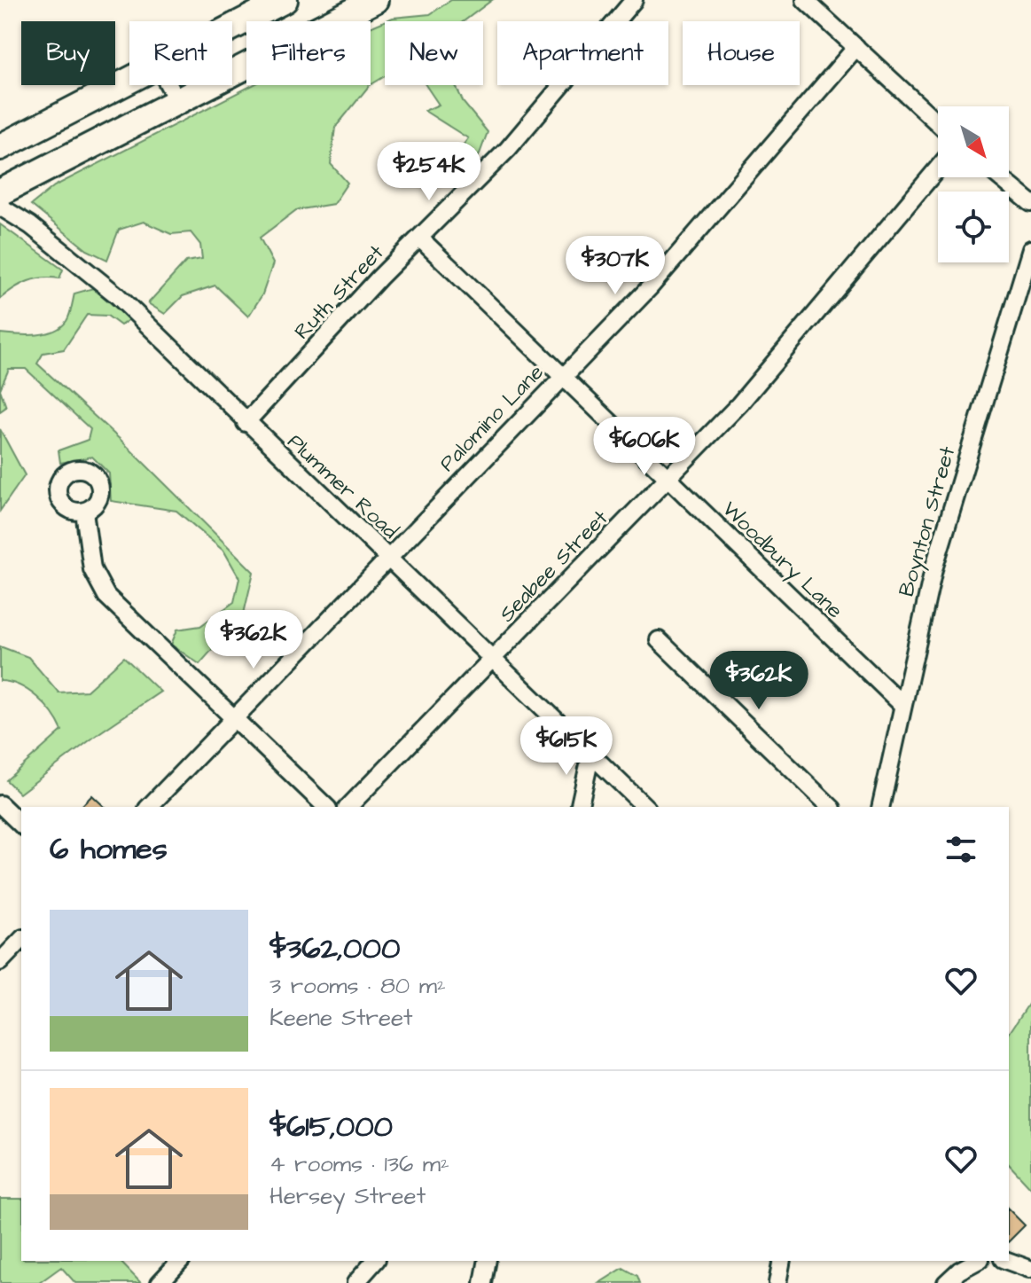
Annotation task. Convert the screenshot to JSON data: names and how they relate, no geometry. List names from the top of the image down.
{
  "streets": {
    "street": [
      "Ruth Street",
      "Palomino Lane",
      "Plummer Road",
      "Boynton Street",
      "Woodbury Lane",
      "Seabee Street"
    ]
  },
  "crossings": [
    ["Ruth Street", "Plummer Road"],
    ["Ruth Street", "Woodbury Lane"],
    ["Palomino Lane", "Plummer Road"],
    ["Palomino Lane", "Woodbury Lane"],
    ["Plummer Road", "Seabee Street"],
    ["Boynton Street", "Woodbury Lane"],
    ["Woodbury Lane", "Seabee Street"]
  ],
  "north": "bottom right",
  "page": {
    "chip": [
      "Buy",
      "Rent",
      "Filters",
      "New",
      "Apartment",
      "House"
    ],
    "price": [
      "$254K",
      "$307K",
      "$606K",
      "$362K",
      "$362K",
      "$615K"
    ],
    "heading": "6 homes",
    "list": [
      {
        "name": "$362,000",
        "note": "3 rooms · 80 m² · Keene Street"
      },
      {
        "name": "$615,000",
        "note": "4 rooms · 136 m² · Hersey Street"
      }
    ]
  }
}
